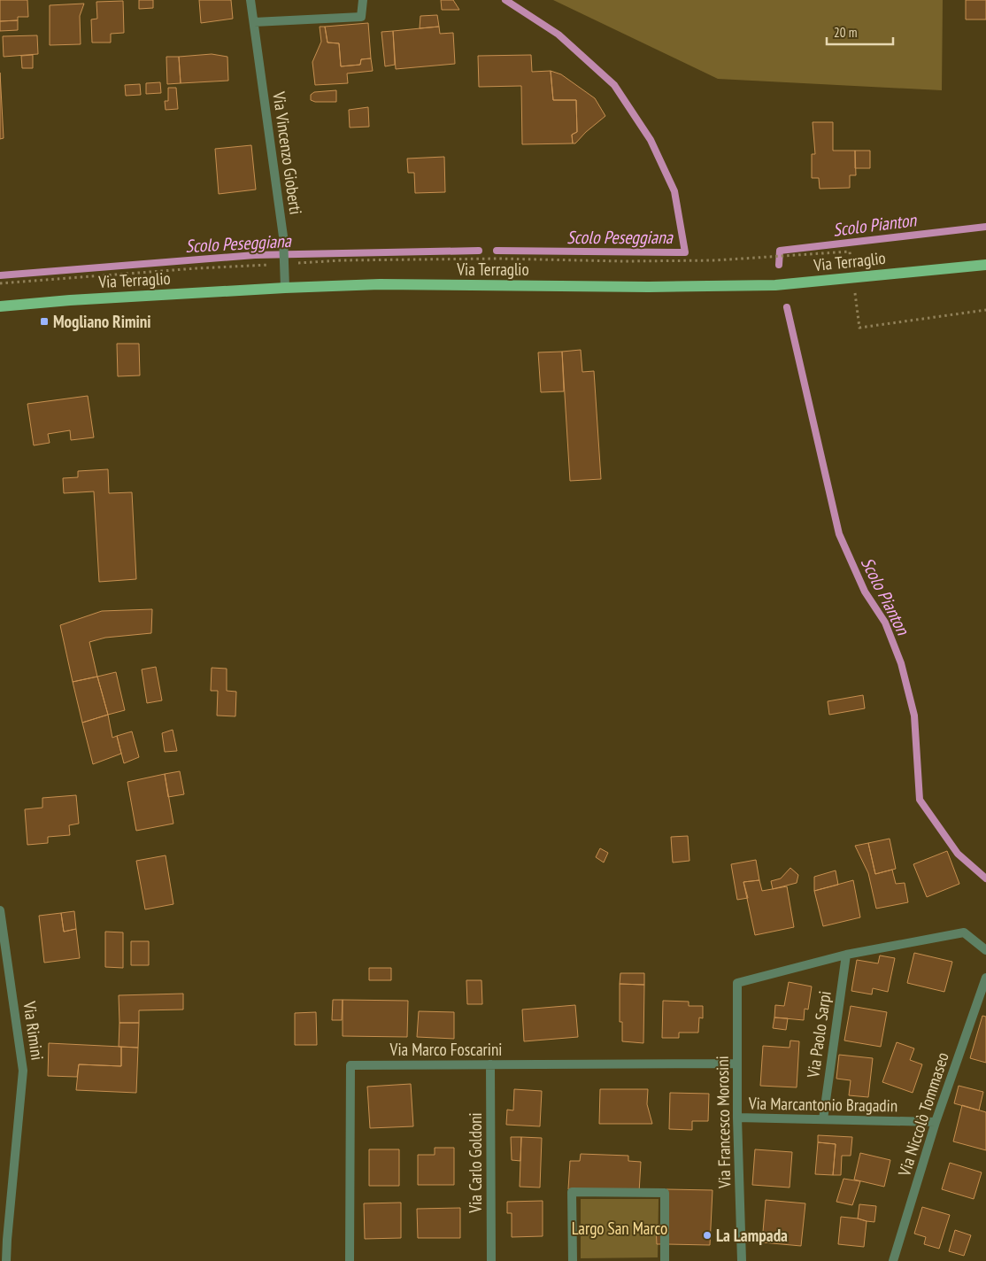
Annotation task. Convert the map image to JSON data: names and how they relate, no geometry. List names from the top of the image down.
{
  "streets": {
    "main road": ["Via Terraglio"],
    "street": [
      "Via Vincenzo Gioberti",
      "Via Rimini",
      "Via Paolo Sarpi",
      "Via Marco Foscarini",
      "Via Marcantonio Bragadin",
      "Via Niccolò Tommaseo",
      "Via Francesco Morosini",
      "Via Carlo Goldoni"
    ]
  },
  "crossings": [
    ["Via Vincenzo Gioberti", "Via Terraglio"],
    ["Via Paolo Sarpi", "Via Marcantonio Bragadin"],
    ["Via Paolo Sarpi", "Via Francesco Morosini"],
    ["Via Marco Foscarini", "Via Francesco Morosini"],
    ["Via Marco Foscarini", "Via Carlo Goldoni"],
    ["Via Marcantonio Bragadin", "Via Niccolò Tommaseo"],
    ["Via Marcantonio Bragadin", "Via Francesco Morosini"]
  ],
  "water": ["Scolo Pianton", "Scolo Peseggiana"],
  "parks": ["Largo San Marco"],
  "places": {
    "transit": ["Mogliano Rimini"],
    "other": ["La Lampada"]
  },
  "scale_bar": "20 m"
}
